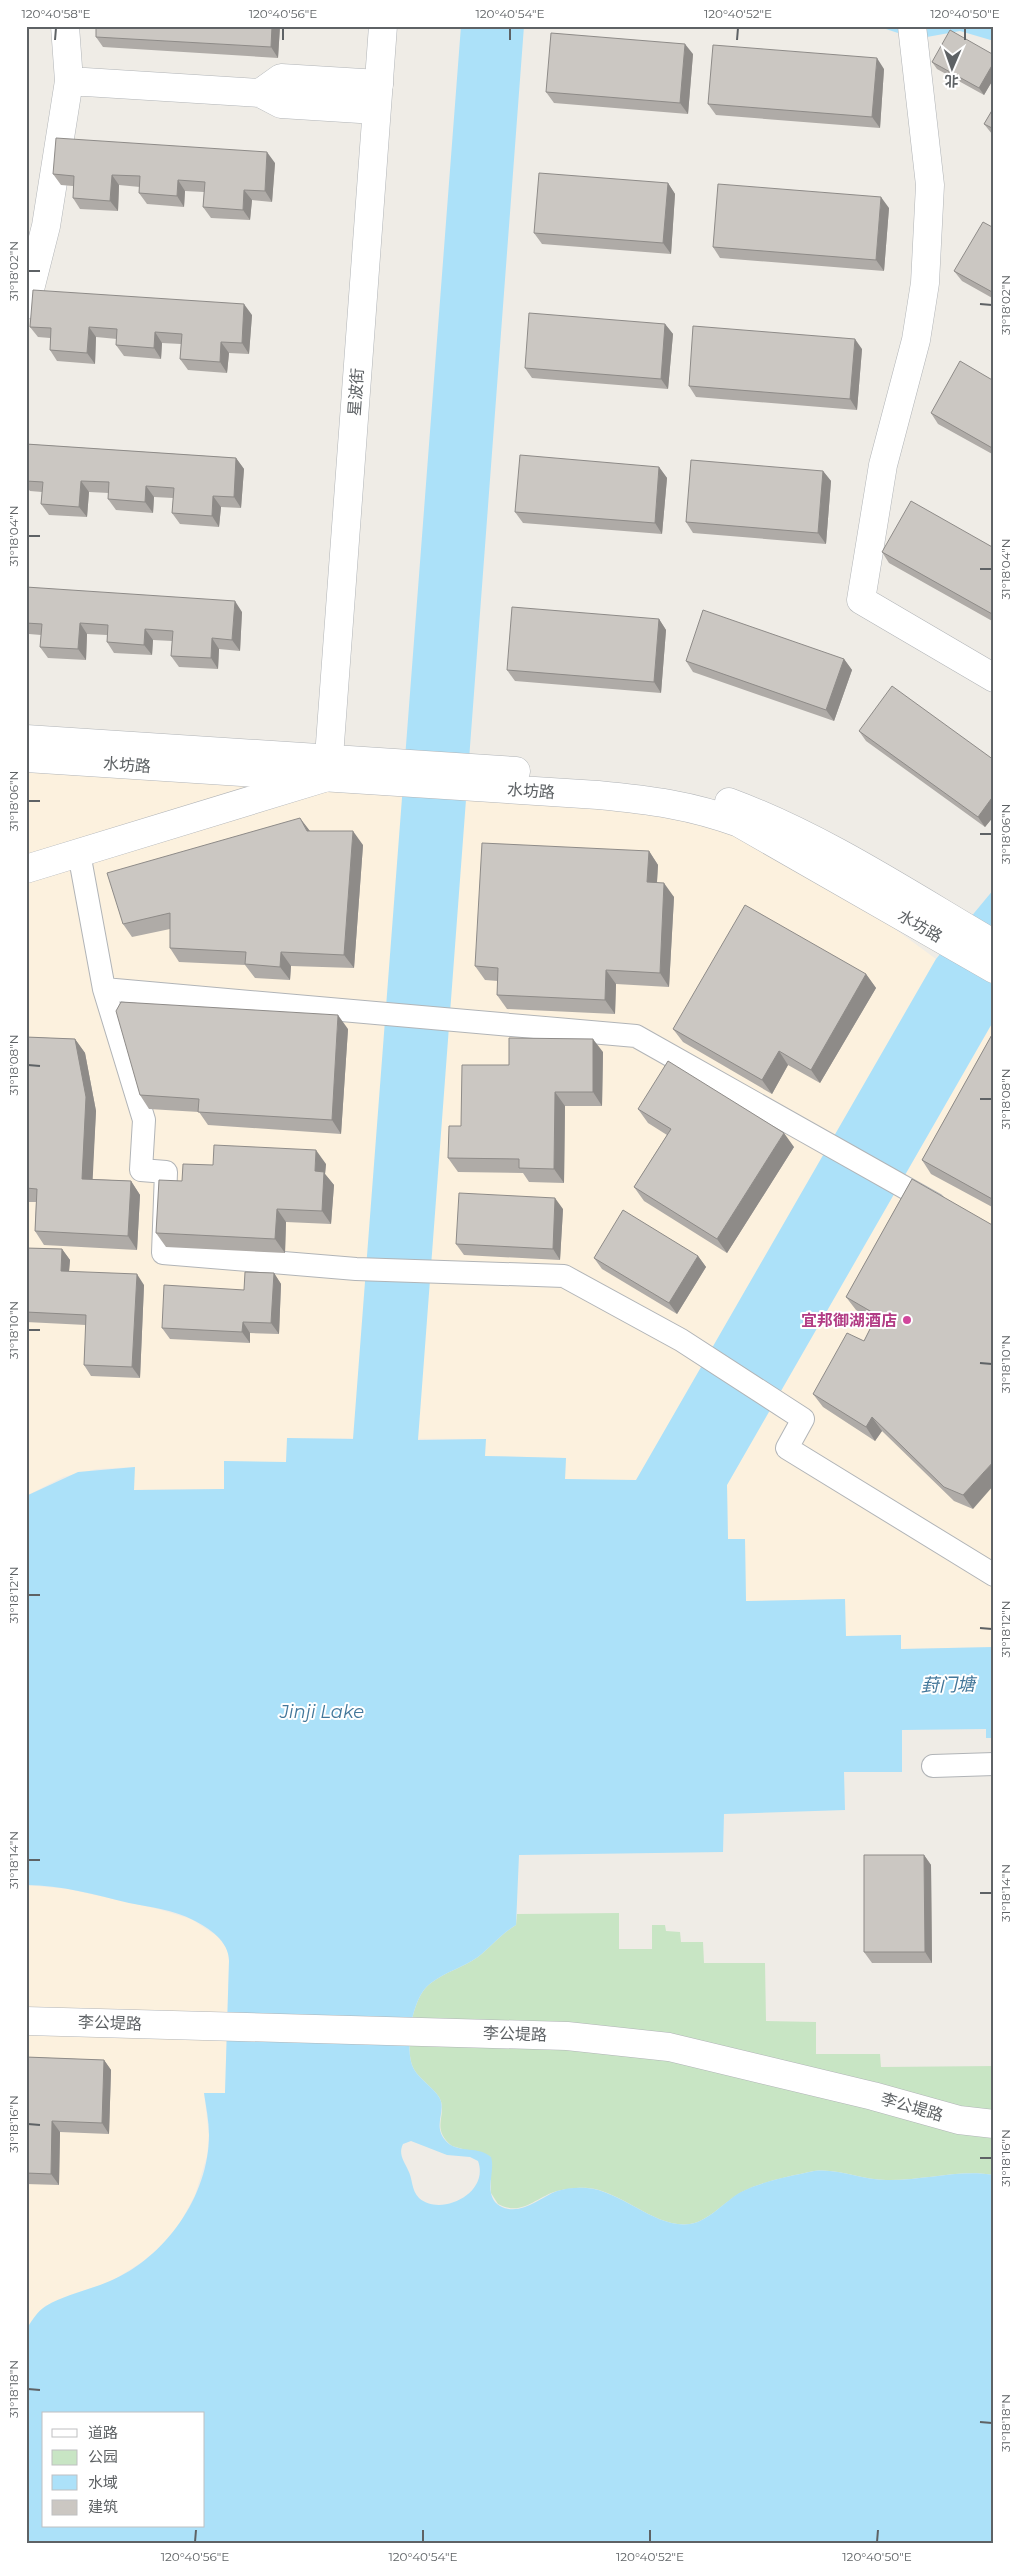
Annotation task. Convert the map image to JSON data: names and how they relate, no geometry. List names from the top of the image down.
{
  "streets": {
    "street": ["星波街", "水坊路", "李公堤路"]
  },
  "crossings": [
    ["星波街", "水坊路"]
  ],
  "water": ["葑门塘", "Jinji Lake"],
  "places": ["宜邦御湖酒店"],
  "legend": [
    "道路",
    "公园",
    "水域",
    "建筑"
  ],
  "north": "bottom",
  "coordinates": [
    "120°40'58\"E",
    "120°40'56\"E",
    "120°40'54\"E",
    "120°40'52\"E",
    "120°40'50\"E",
    "31°18'02\"N",
    "31°18'04\"N",
    "31°18'06\"N",
    "31°18'08\"N",
    "31°18'10\"N",
    "31°18'12\"N",
    "31°18'14\"N",
    "31°18'16\"N",
    "31°18'18\"N"
  ]
}
